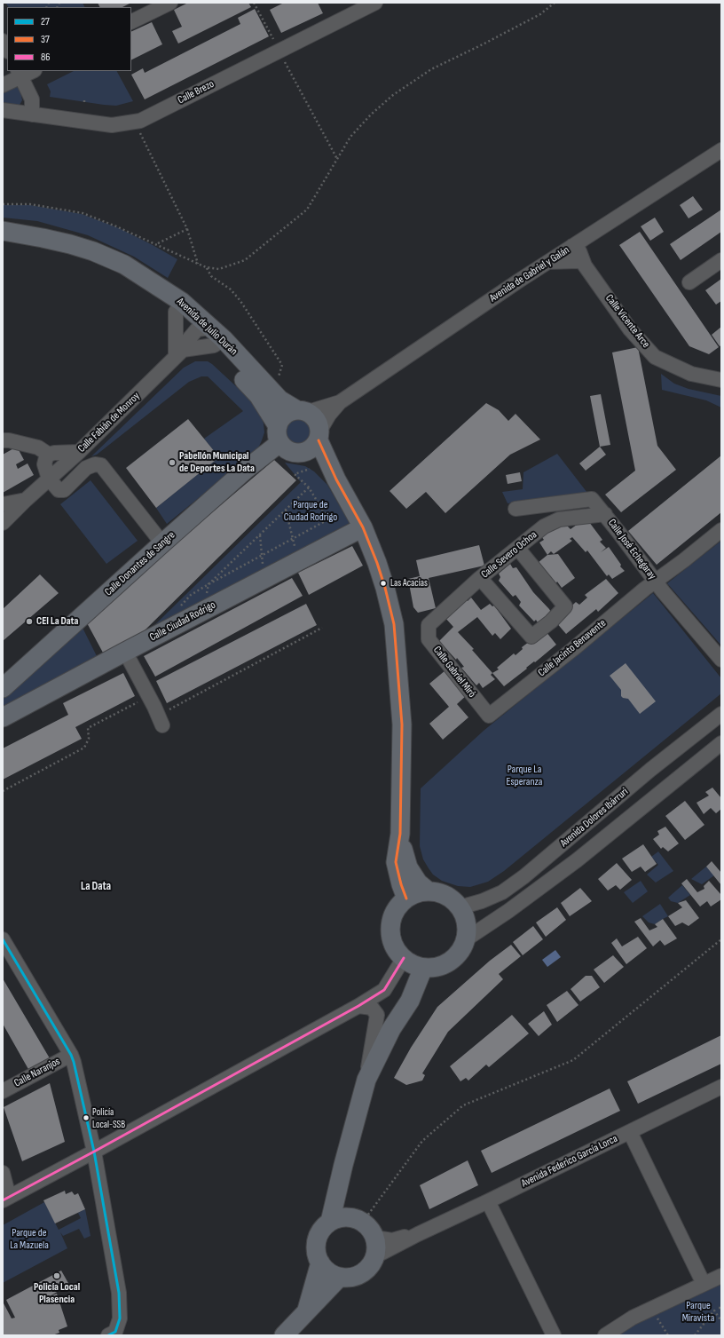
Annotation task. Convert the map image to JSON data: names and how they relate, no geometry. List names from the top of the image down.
{
  "streets": {
    "main road": ["Avenida de Julio Durán", "Calle Donantes de Sangre", "Calle Ciudad Rodrigo"],
    "street": [
      "Calle Brezo",
      "Avenida de Gabriel y Galán",
      "Calle Vicente Arce",
      "Calle Fabián de Monroy",
      "Calle José Echegaray",
      "Calle Severo Ochoa",
      "Calle Jacinto Benavente",
      "Calle Gabriel Miró",
      "Avenida Dolores Ibárruri",
      "Calle Naranjos",
      "Avenida Federico García Lorca"
    ]
  },
  "crossings": [
    ["Avenida de Gabriel y Galán", "Calle Vicente Arce"],
    ["Avenida de Gabriel y Galán", "Avenida de Julio Durán"],
    ["Avenida de Gabriel y Galán", "Calle Donantes de Sangre"],
    ["Avenida de Julio Durán", "Calle Fabián de Monroy"],
    ["Avenida de Julio Durán", "Calle Donantes de Sangre"],
    ["Calle José Echegaray", "Calle Severo Ochoa"],
    ["Calle José Echegaray", "Calle Jacinto Benavente"],
    ["Calle Severo Ochoa", "Calle Gabriel Miró"],
    ["Calle Jacinto Benavente", "Calle Gabriel Miró"]
  ],
  "districts": ["La Data"],
  "parks": [
    "Parque de Ciudad Rodrigo",
    "Parque La Esperanza",
    "Parque de La Mazuela",
    "Parque Miravista"
  ],
  "places": [
    "Pabellón Municipal de Deportes La Data",
    "Las Acacias",
    "CEI La Data",
    "Policía Local-SSB",
    "Policía Local Plasencia"
  ],
  "lines": ["transit line 37", "transit line 27", "transit line 86"],
  "legend": ["27", "37", "86"]
}
